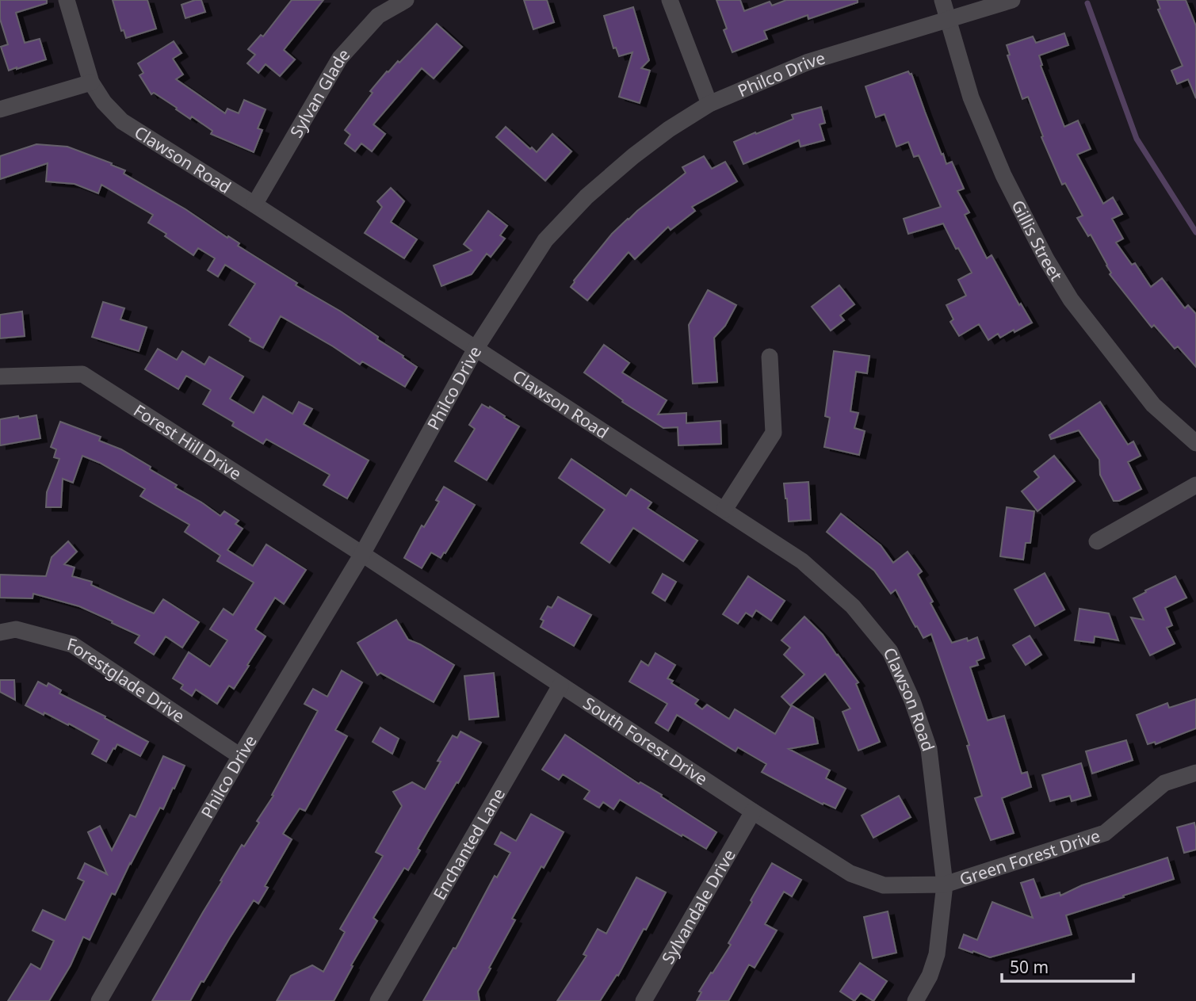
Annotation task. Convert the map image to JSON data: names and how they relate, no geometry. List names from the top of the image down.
{
  "streets": {
    "street": [
      "Philco Drive",
      "Sylvan Glade",
      "Clawson Road",
      "Gillis Street",
      "Forest Hill Drive",
      "Forestglade Drive",
      "South Forest Drive",
      "Enchanted Lane",
      "Green Forest Drive",
      "Sylvandale Drive"
    ]
  },
  "crossings": [
    ["Philco Drive", "Clawson Road"],
    ["Philco Drive", "Gillis Street"],
    ["Philco Drive", "Forest Hill Drive"],
    ["Philco Drive", "Forestglade Drive"],
    ["Philco Drive", "South Forest Drive"],
    ["Sylvan Glade", "Clawson Road"],
    ["Clawson Road", "South Forest Drive"],
    ["Clawson Road", "Green Forest Drive"],
    ["Forest Hill Drive", "South Forest Drive"],
    ["South Forest Drive", "Enchanted Lane"],
    ["South Forest Drive", "Green Forest Drive"],
    ["South Forest Drive", "Sylvandale Drive"]
  ],
  "scale_bar": "50 m"
}
